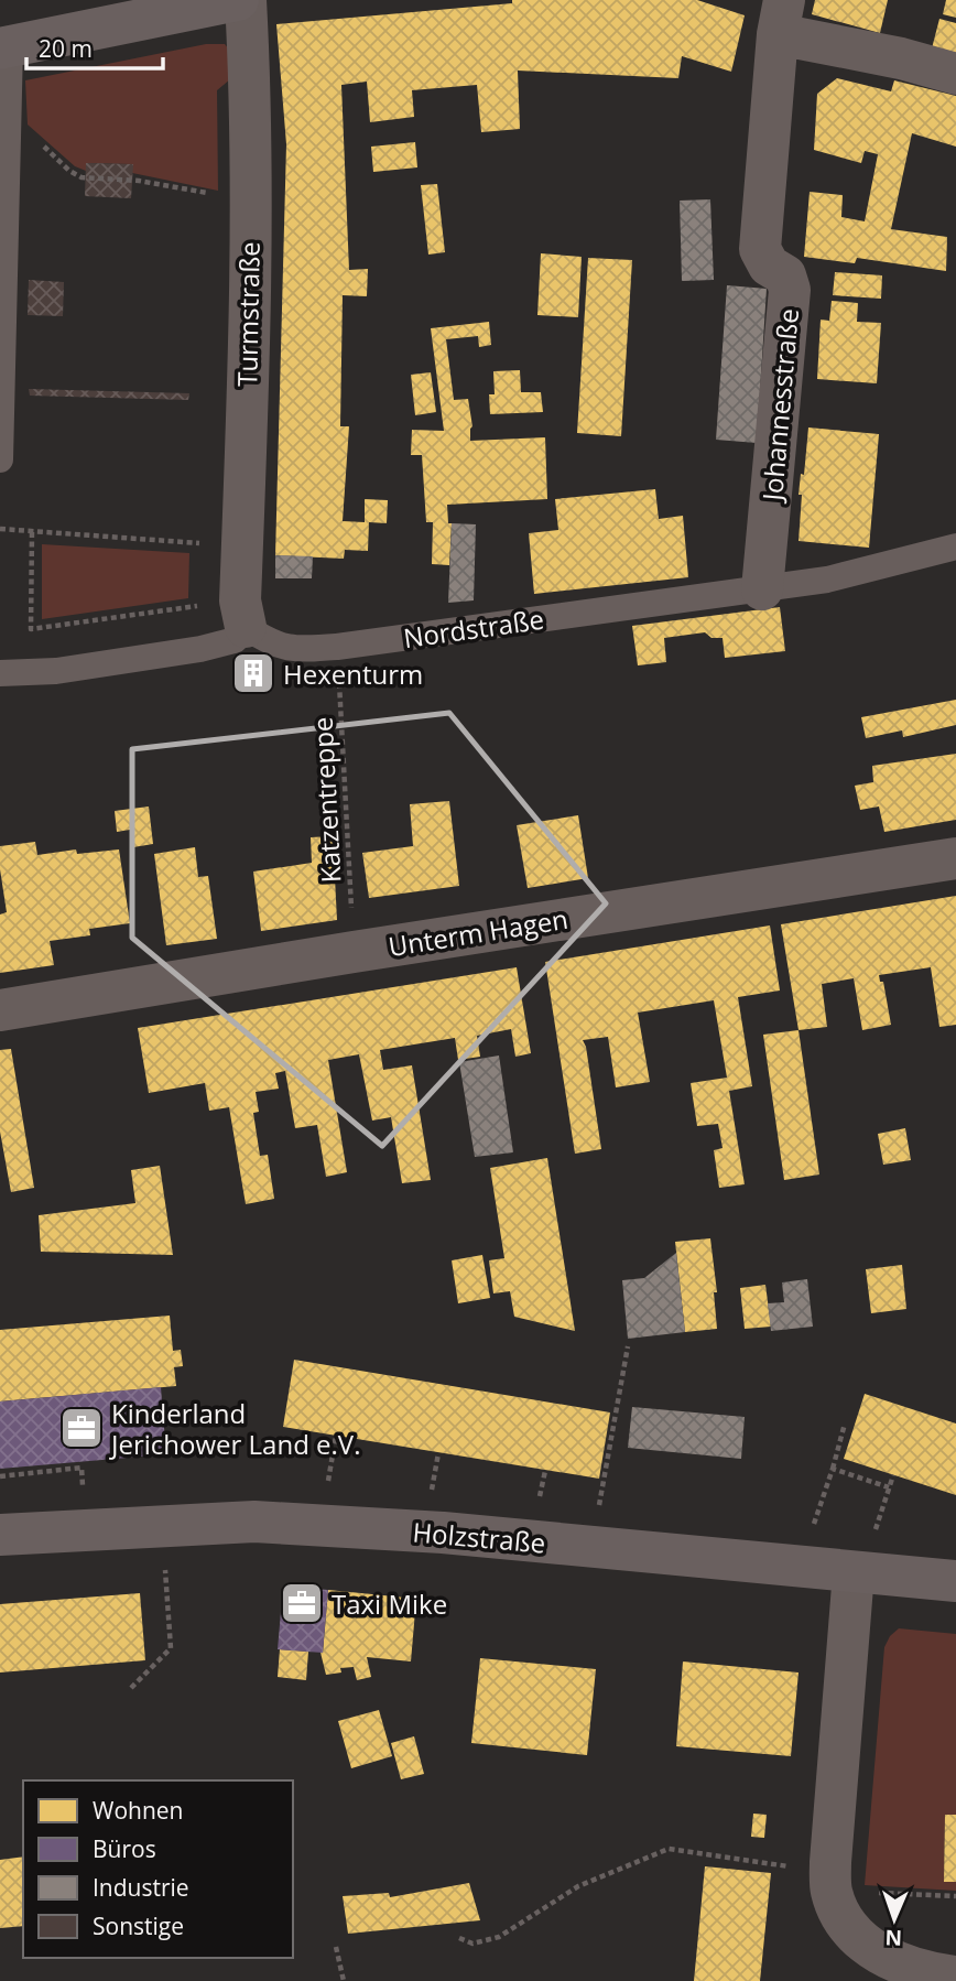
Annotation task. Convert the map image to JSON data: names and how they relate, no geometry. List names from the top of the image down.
{
  "streets": {
    "street": [
      "Turmstraße",
      "Johannesstraße",
      "Unterm Hagen",
      "Holzstraße"
    ],
    "lane": ["Nordstraße"],
    "path": ["Katzentreppe"]
  },
  "crossings": [
    ["Turmstraße", "Nordstraße"],
    ["Johannesstraße", "Nordstraße"],
    ["Nordstraße", "Katzentreppe"],
    ["Katzentreppe", "Unterm Hagen"]
  ],
  "places": {
    "building": ["Hexenturm"],
    "office": ["Kinderland Jerichower Land e.V.", "Taxi Mike"]
  },
  "legend": [
    "Wohnen",
    "Büros",
    "Industrie",
    "Sonstige"
  ],
  "scale_bar": "20 m",
  "north": "bottom"
}
